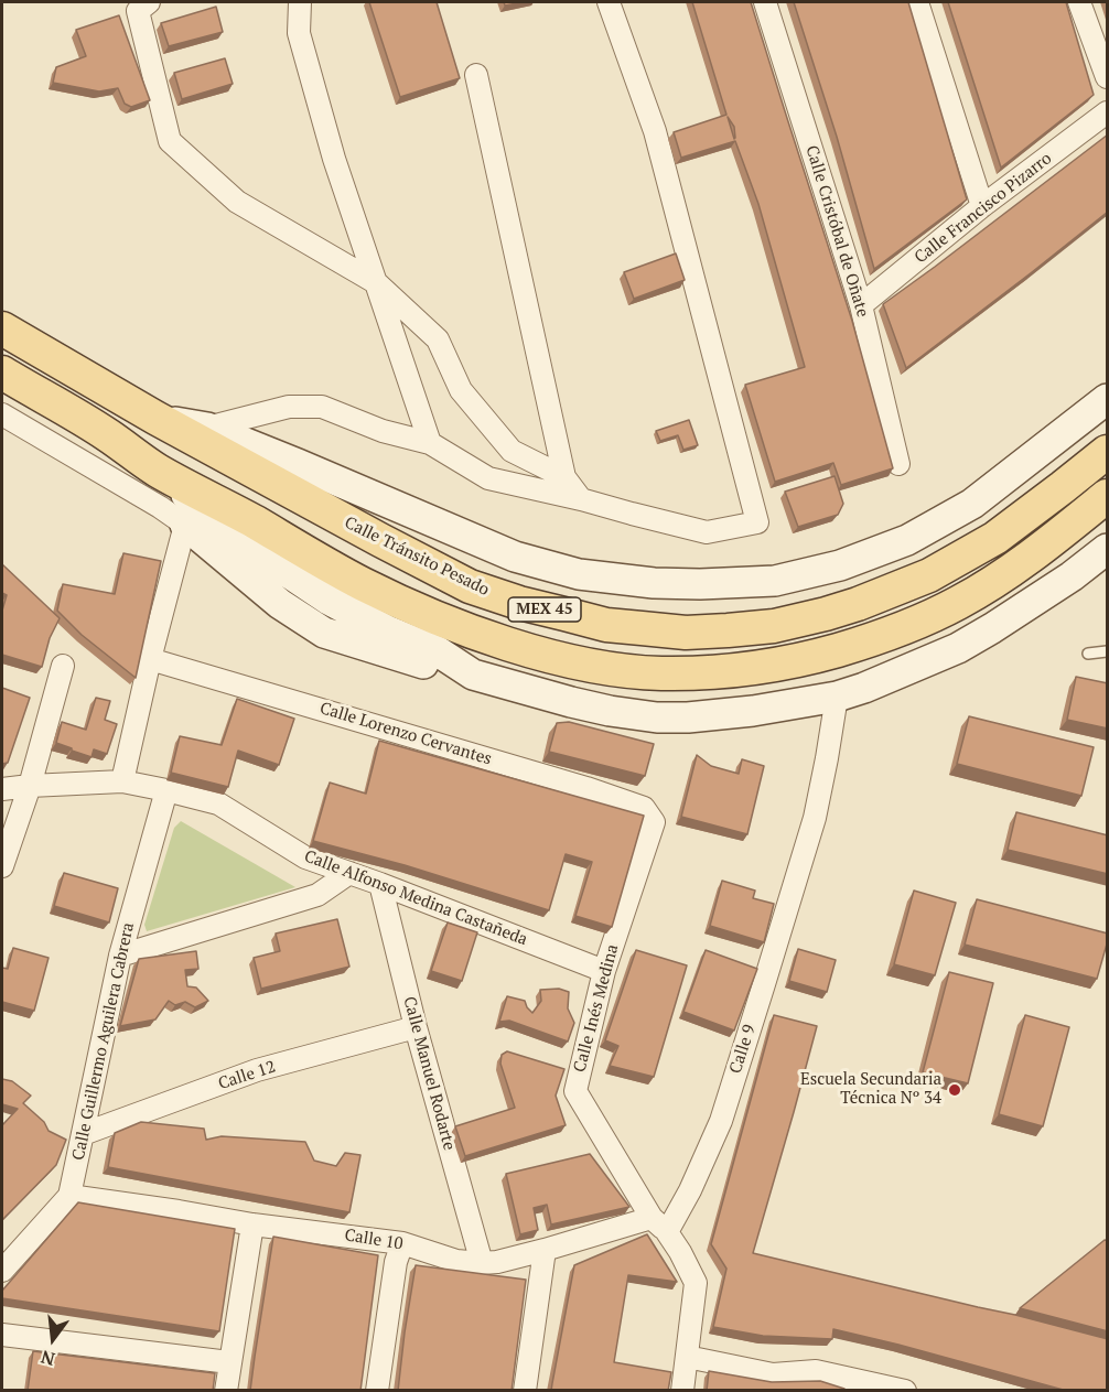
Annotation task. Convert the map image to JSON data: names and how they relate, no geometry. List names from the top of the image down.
{
  "streets": {
    "main road": ["Calle Tránsito Pesado", "MEX 45"],
    "street": [
      "Calle Francisco Pizarro",
      "Calle Cristóbal de Oñate",
      "Calle Lorenzo Cervantes",
      "Calle Alfonso Medina Castañeda",
      "Calle Inés Medina",
      "Calle Guillermo Aguilera Cabrera",
      "Calle 9",
      "Calle Manuel Rodarte",
      "Calle 12",
      "Calle 10"
    ]
  },
  "crossings": [
    ["Calle Francisco Pizarro", "Calle Cristóbal de Oñate"],
    ["Calle Lorenzo Cervantes", "Calle Inés Medina"],
    ["Calle Alfonso Medina Castañeda", "Calle Inés Medina"],
    ["Calle Alfonso Medina Castañeda", "Calle Guillermo Aguilera Cabrera"],
    ["Calle Alfonso Medina Castañeda", "Calle Manuel Rodarte"],
    ["Calle Inés Medina", "Calle 9"],
    ["Calle Inés Medina", "Calle 10"],
    ["Calle Guillermo Aguilera Cabrera", "Calle 12"],
    ["Calle Guillermo Aguilera Cabrera", "Calle 10"],
    ["Calle 9", "Calle 10"],
    ["Calle Manuel Rodarte", "Calle 12"],
    ["Calle Manuel Rodarte", "Calle 10"]
  ],
  "places": ["Escuela Secundaria Técnica Nº 34"],
  "north": "bottom"
}
